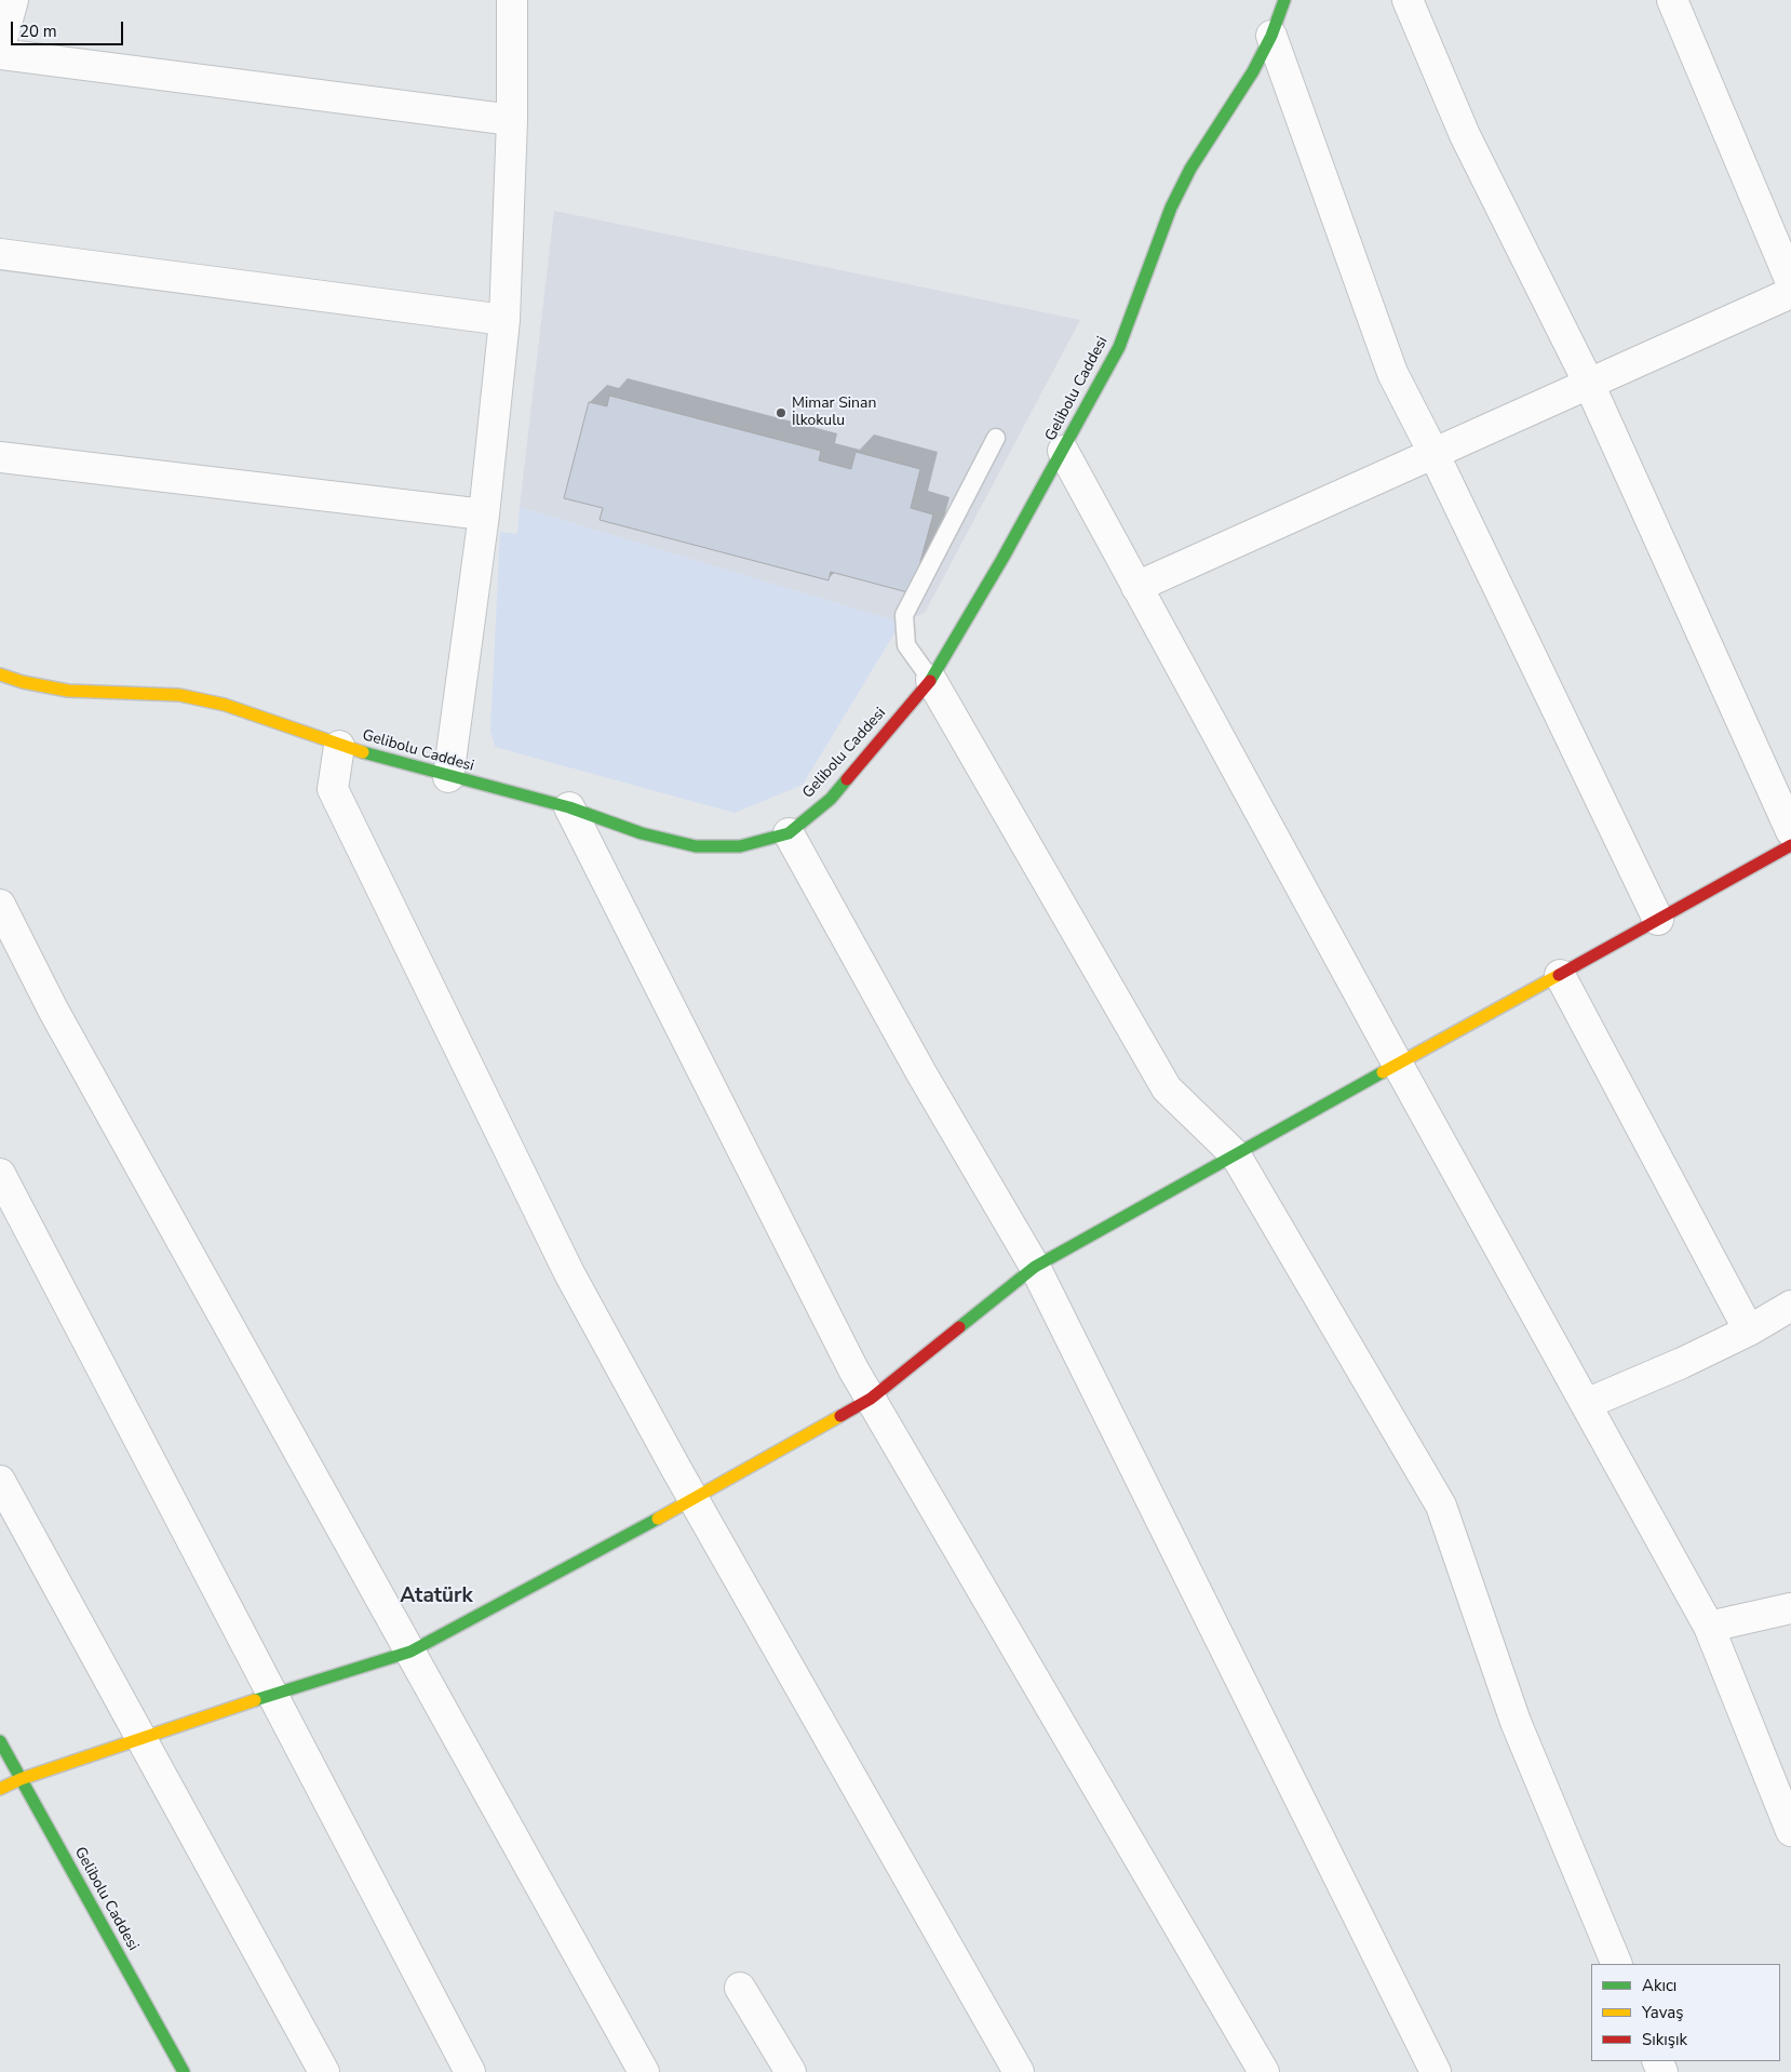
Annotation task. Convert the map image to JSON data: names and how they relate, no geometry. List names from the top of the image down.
{
  "streets": {
    "street": ["Gelibolu Caddesi"]
  },
  "districts": ["Atatürk"],
  "places": ["Mimar Sinan İlkokulu"],
  "legend": ["Akıcı", "Yavaş", "Sıkışık"],
  "scale_bar": "20 m"
}
